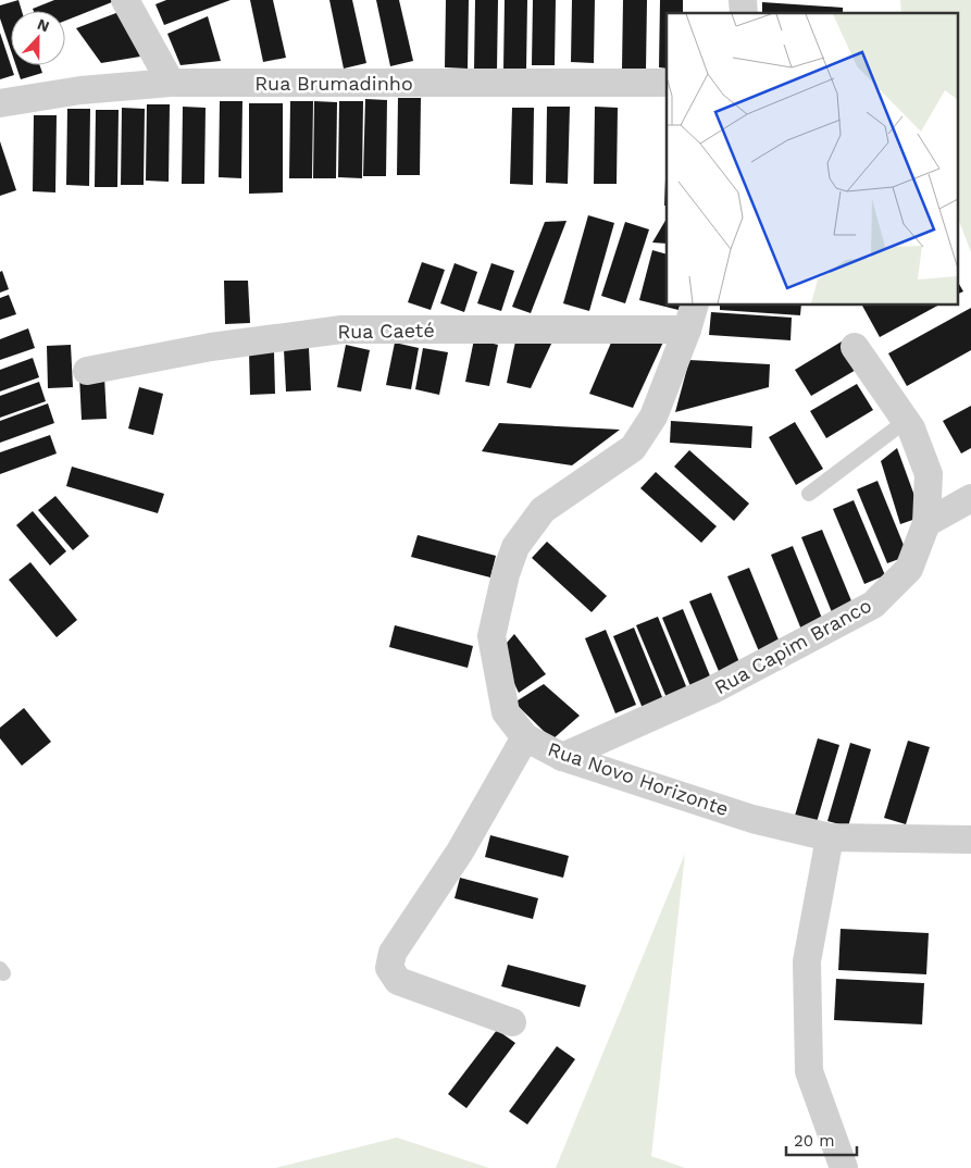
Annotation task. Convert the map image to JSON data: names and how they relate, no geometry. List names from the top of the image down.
{
  "streets": {
    "street": [
      "Rua Brumadinho",
      "Rua Caeté",
      "Rua Capim Branco",
      "Rua Novo Horizonte"
    ]
  },
  "crossings": [
    ["Rua Caeté", "Rua Novo Horizonte"],
    ["Rua Capim Branco", "Rua Novo Horizonte"]
  ],
  "scale_bar": "20 m",
  "north": "top"
}
